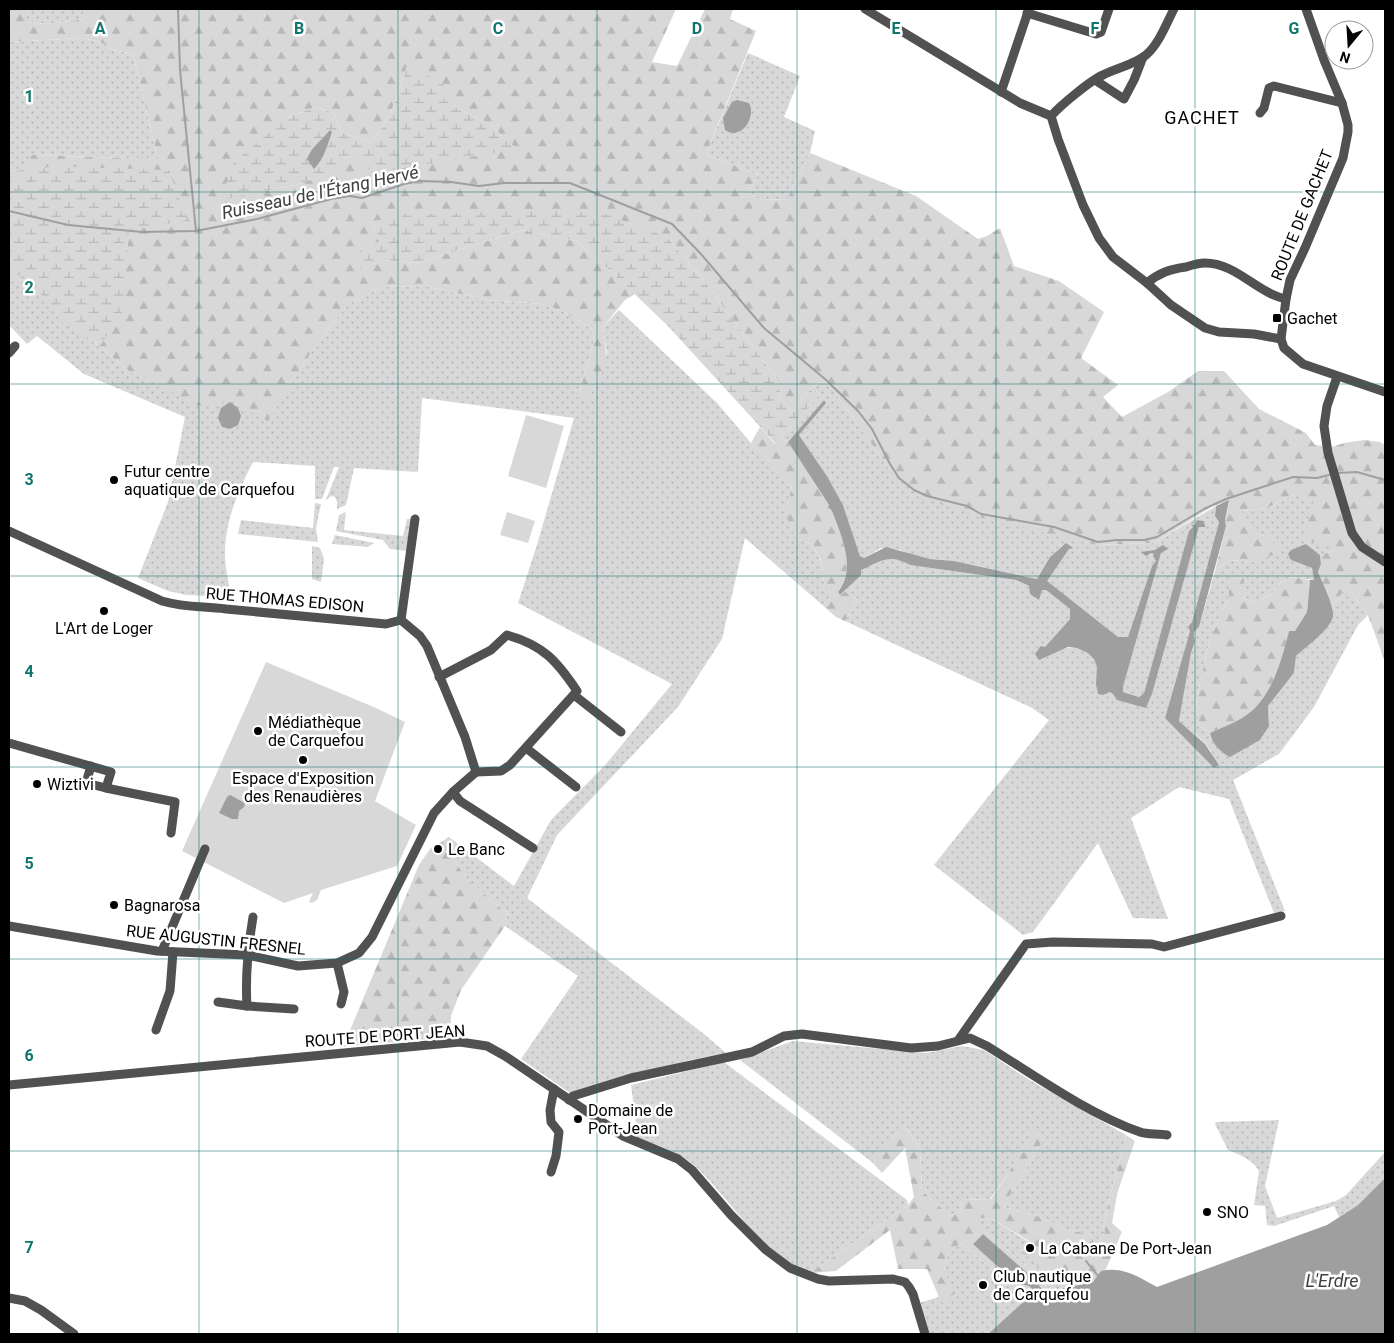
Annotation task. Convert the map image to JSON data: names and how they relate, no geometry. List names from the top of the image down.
{
  "streets": {
    "street": [
      "ROUTE DE GACHET",
      "RUE THOMAS EDISON",
      "RUE AUGUSTIN FRESNEL",
      "ROUTE DE PORT JEAN"
    ]
  },
  "districts": ["GACHET"],
  "water": ["Ruisseau de l'Étang Hervé", "L'Erdre"],
  "places": {
    "transit": ["Gachet"],
    "other": [
      "Futur centre aquatique de Carquefou",
      "L'Art de Loger",
      "Médiathèque de Carquefou",
      "Espace d'Exposition des Renaudières",
      "Wiztivi",
      "Le Banc",
      "Bagnarosa",
      "Domaine de Port-Jean",
      "SNO",
      "La Cabane De Port-Jean",
      "Club nautique de Carquefou"
    ]
  },
  "north": "bottom",
  "grid": {
    "columns": [
      "A",
      "B",
      "C",
      "D",
      "E",
      "F",
      "G"
    ],
    "rows": [
      "1",
      "2",
      "3",
      "4",
      "5",
      "6",
      "7"
    ]
  }
}
